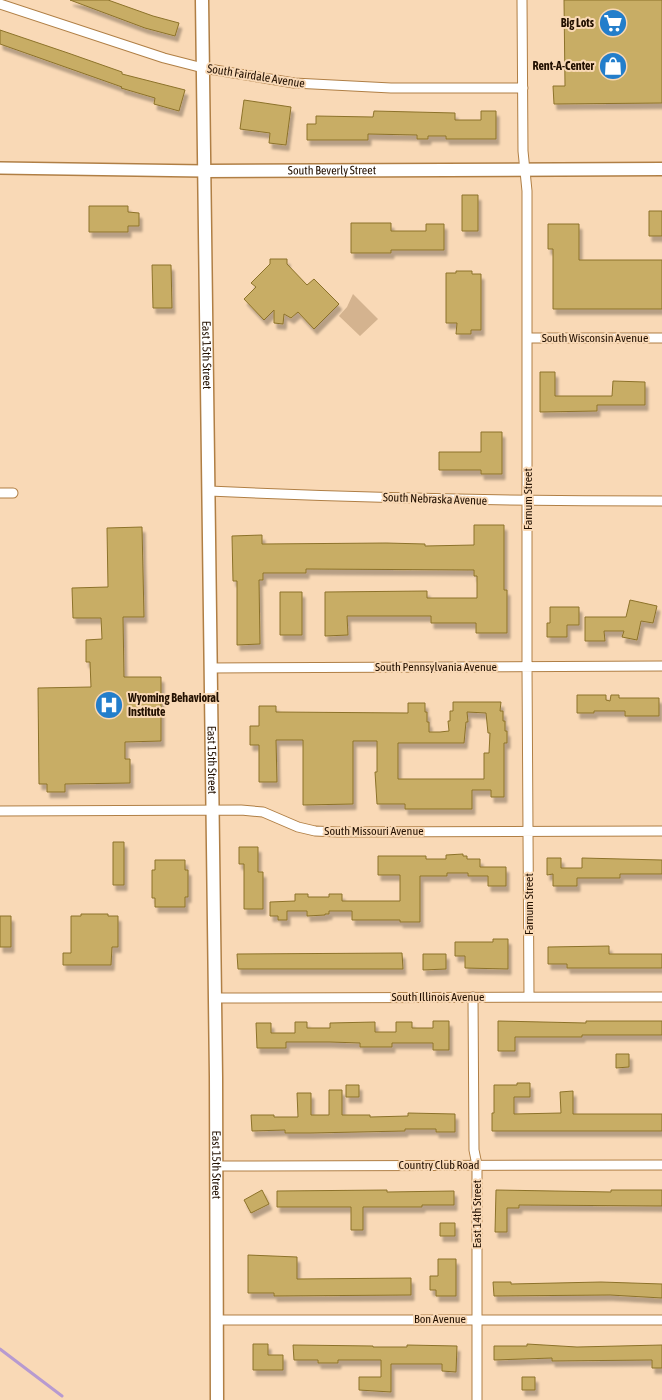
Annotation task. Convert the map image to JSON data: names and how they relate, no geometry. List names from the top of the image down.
{
  "streets": {
    "main road": ["South Beverly Street", "East 15th Street"],
    "street": [
      "South Fairdale Avenue",
      "South Wisconsin Avenue",
      "South Nebraska Avenue",
      "Farnum Street",
      "South Pennsylvania Avenue",
      "South Missouri Avenue",
      "South Illinois Avenue",
      "Country Club Road",
      "East 14th Street",
      "Bon Avenue"
    ]
  },
  "crossings": [
    ["South Fairdale Avenue", "East 15th Street"],
    ["South Fairdale Avenue", "Farnum Street"],
    ["South Beverly Street", "East 15th Street"],
    ["South Beverly Street", "Farnum Street"],
    ["South Wisconsin Avenue", "Farnum Street"],
    ["East 15th Street", "South Nebraska Avenue"],
    ["East 15th Street", "South Pennsylvania Avenue"],
    ["East 15th Street", "South Missouri Avenue"],
    ["East 15th Street", "South Illinois Avenue"],
    ["East 15th Street", "Country Club Road"],
    ["East 15th Street", "Bon Avenue"],
    ["South Nebraska Avenue", "Farnum Street"],
    ["Farnum Street", "South Pennsylvania Avenue"],
    ["Farnum Street", "South Missouri Avenue"],
    ["Farnum Street", "South Illinois Avenue"],
    ["South Illinois Avenue", "East 14th Street"],
    ["Country Club Road", "East 14th Street"],
    ["East 14th Street", "Bon Avenue"]
  ],
  "places": {
    "supermarket": ["Big Lots"],
    "shop": ["Rent-A-Center"],
    "hospital": ["Wyoming Behavioral Institute"]
  }
}
